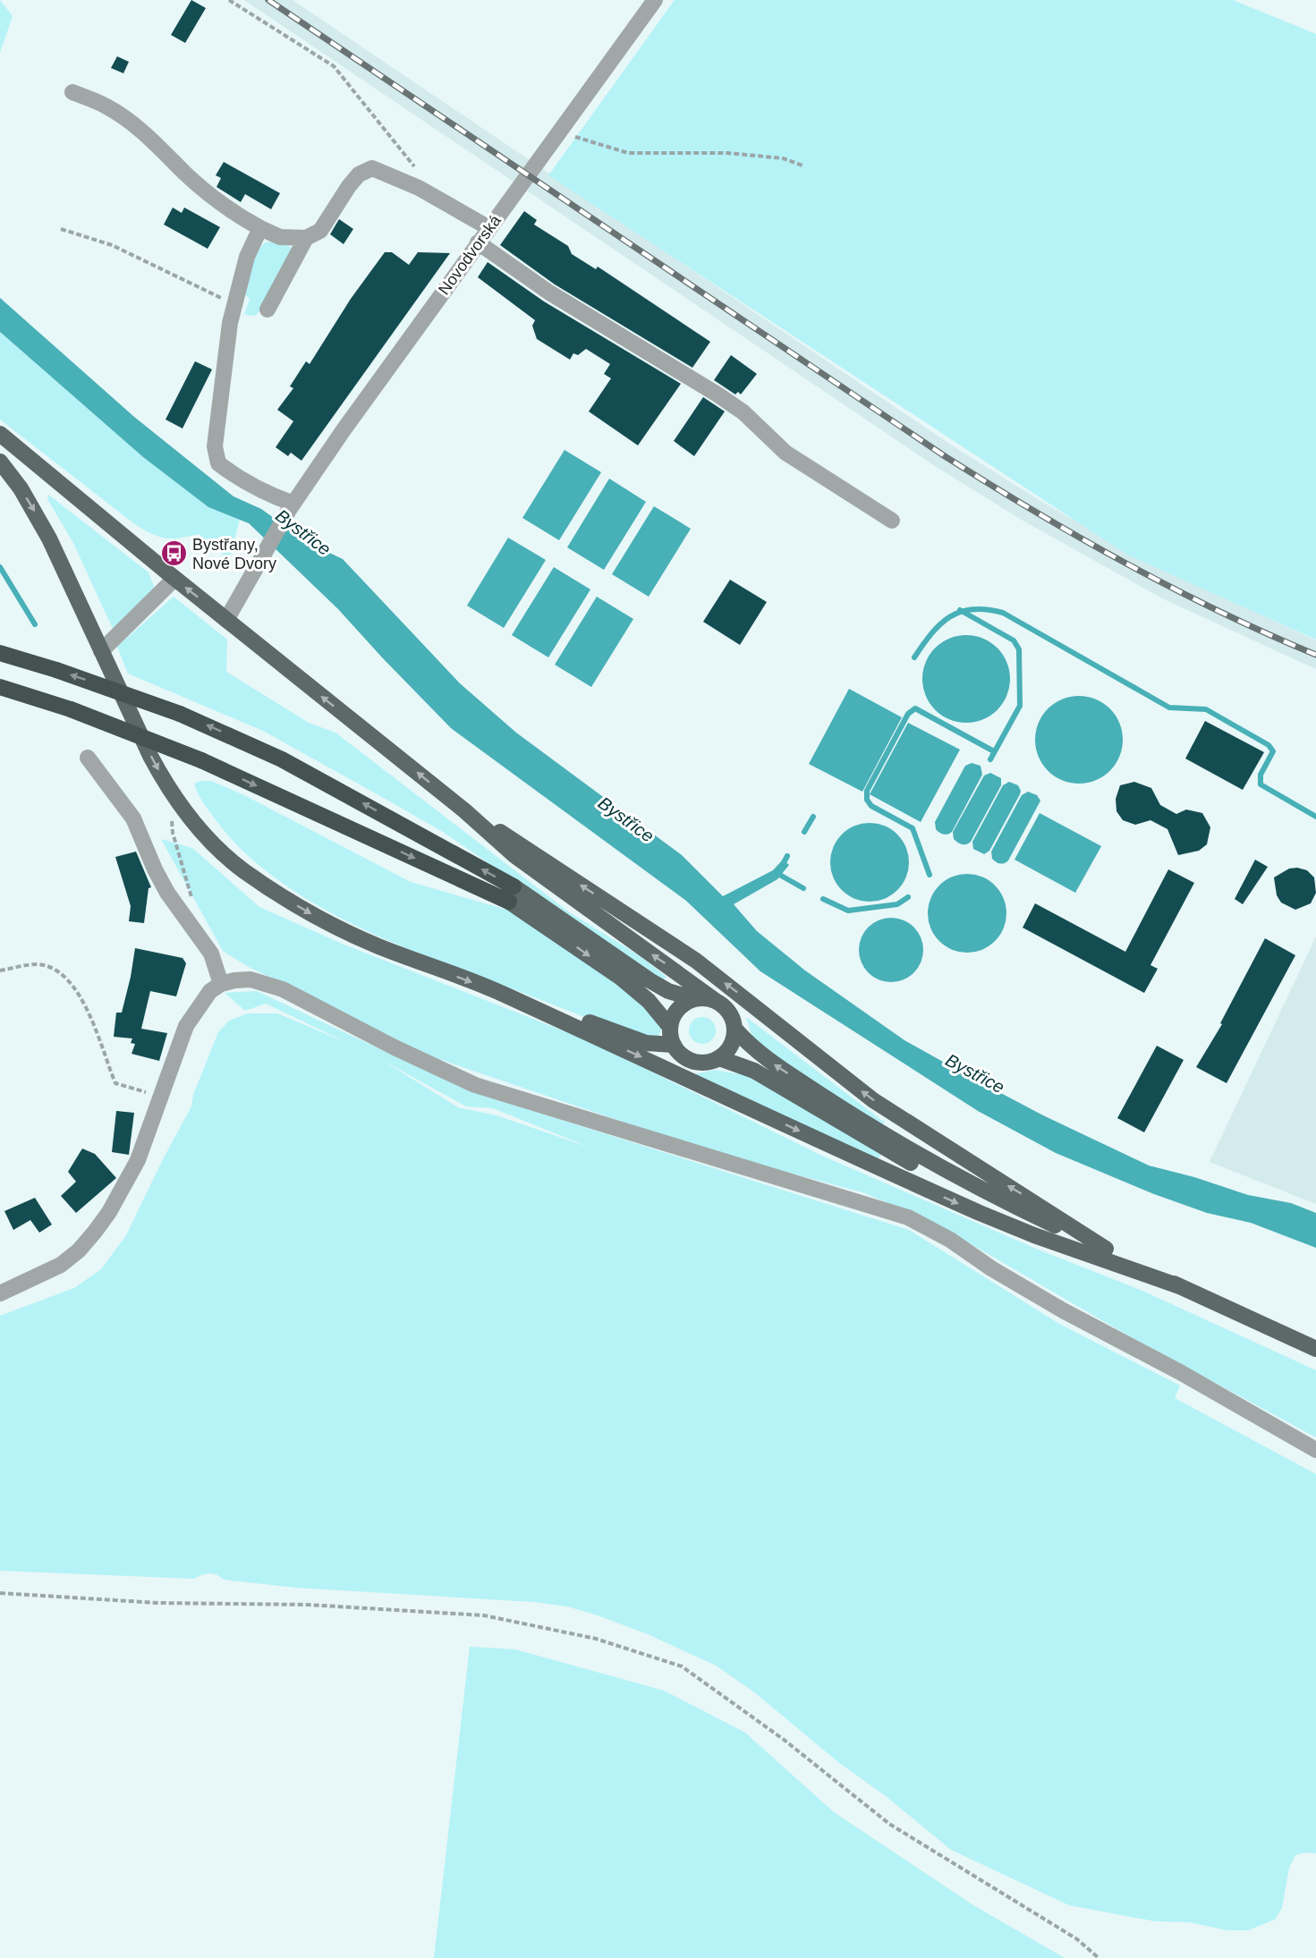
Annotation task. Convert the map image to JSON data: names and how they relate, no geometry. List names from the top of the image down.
{
  "streets": {
    "street": ["Novodvorská"]
  },
  "water": ["Bystřice"],
  "places": {
    "bus stop": ["Bystřany, Nové Dvory"]
  }
}
